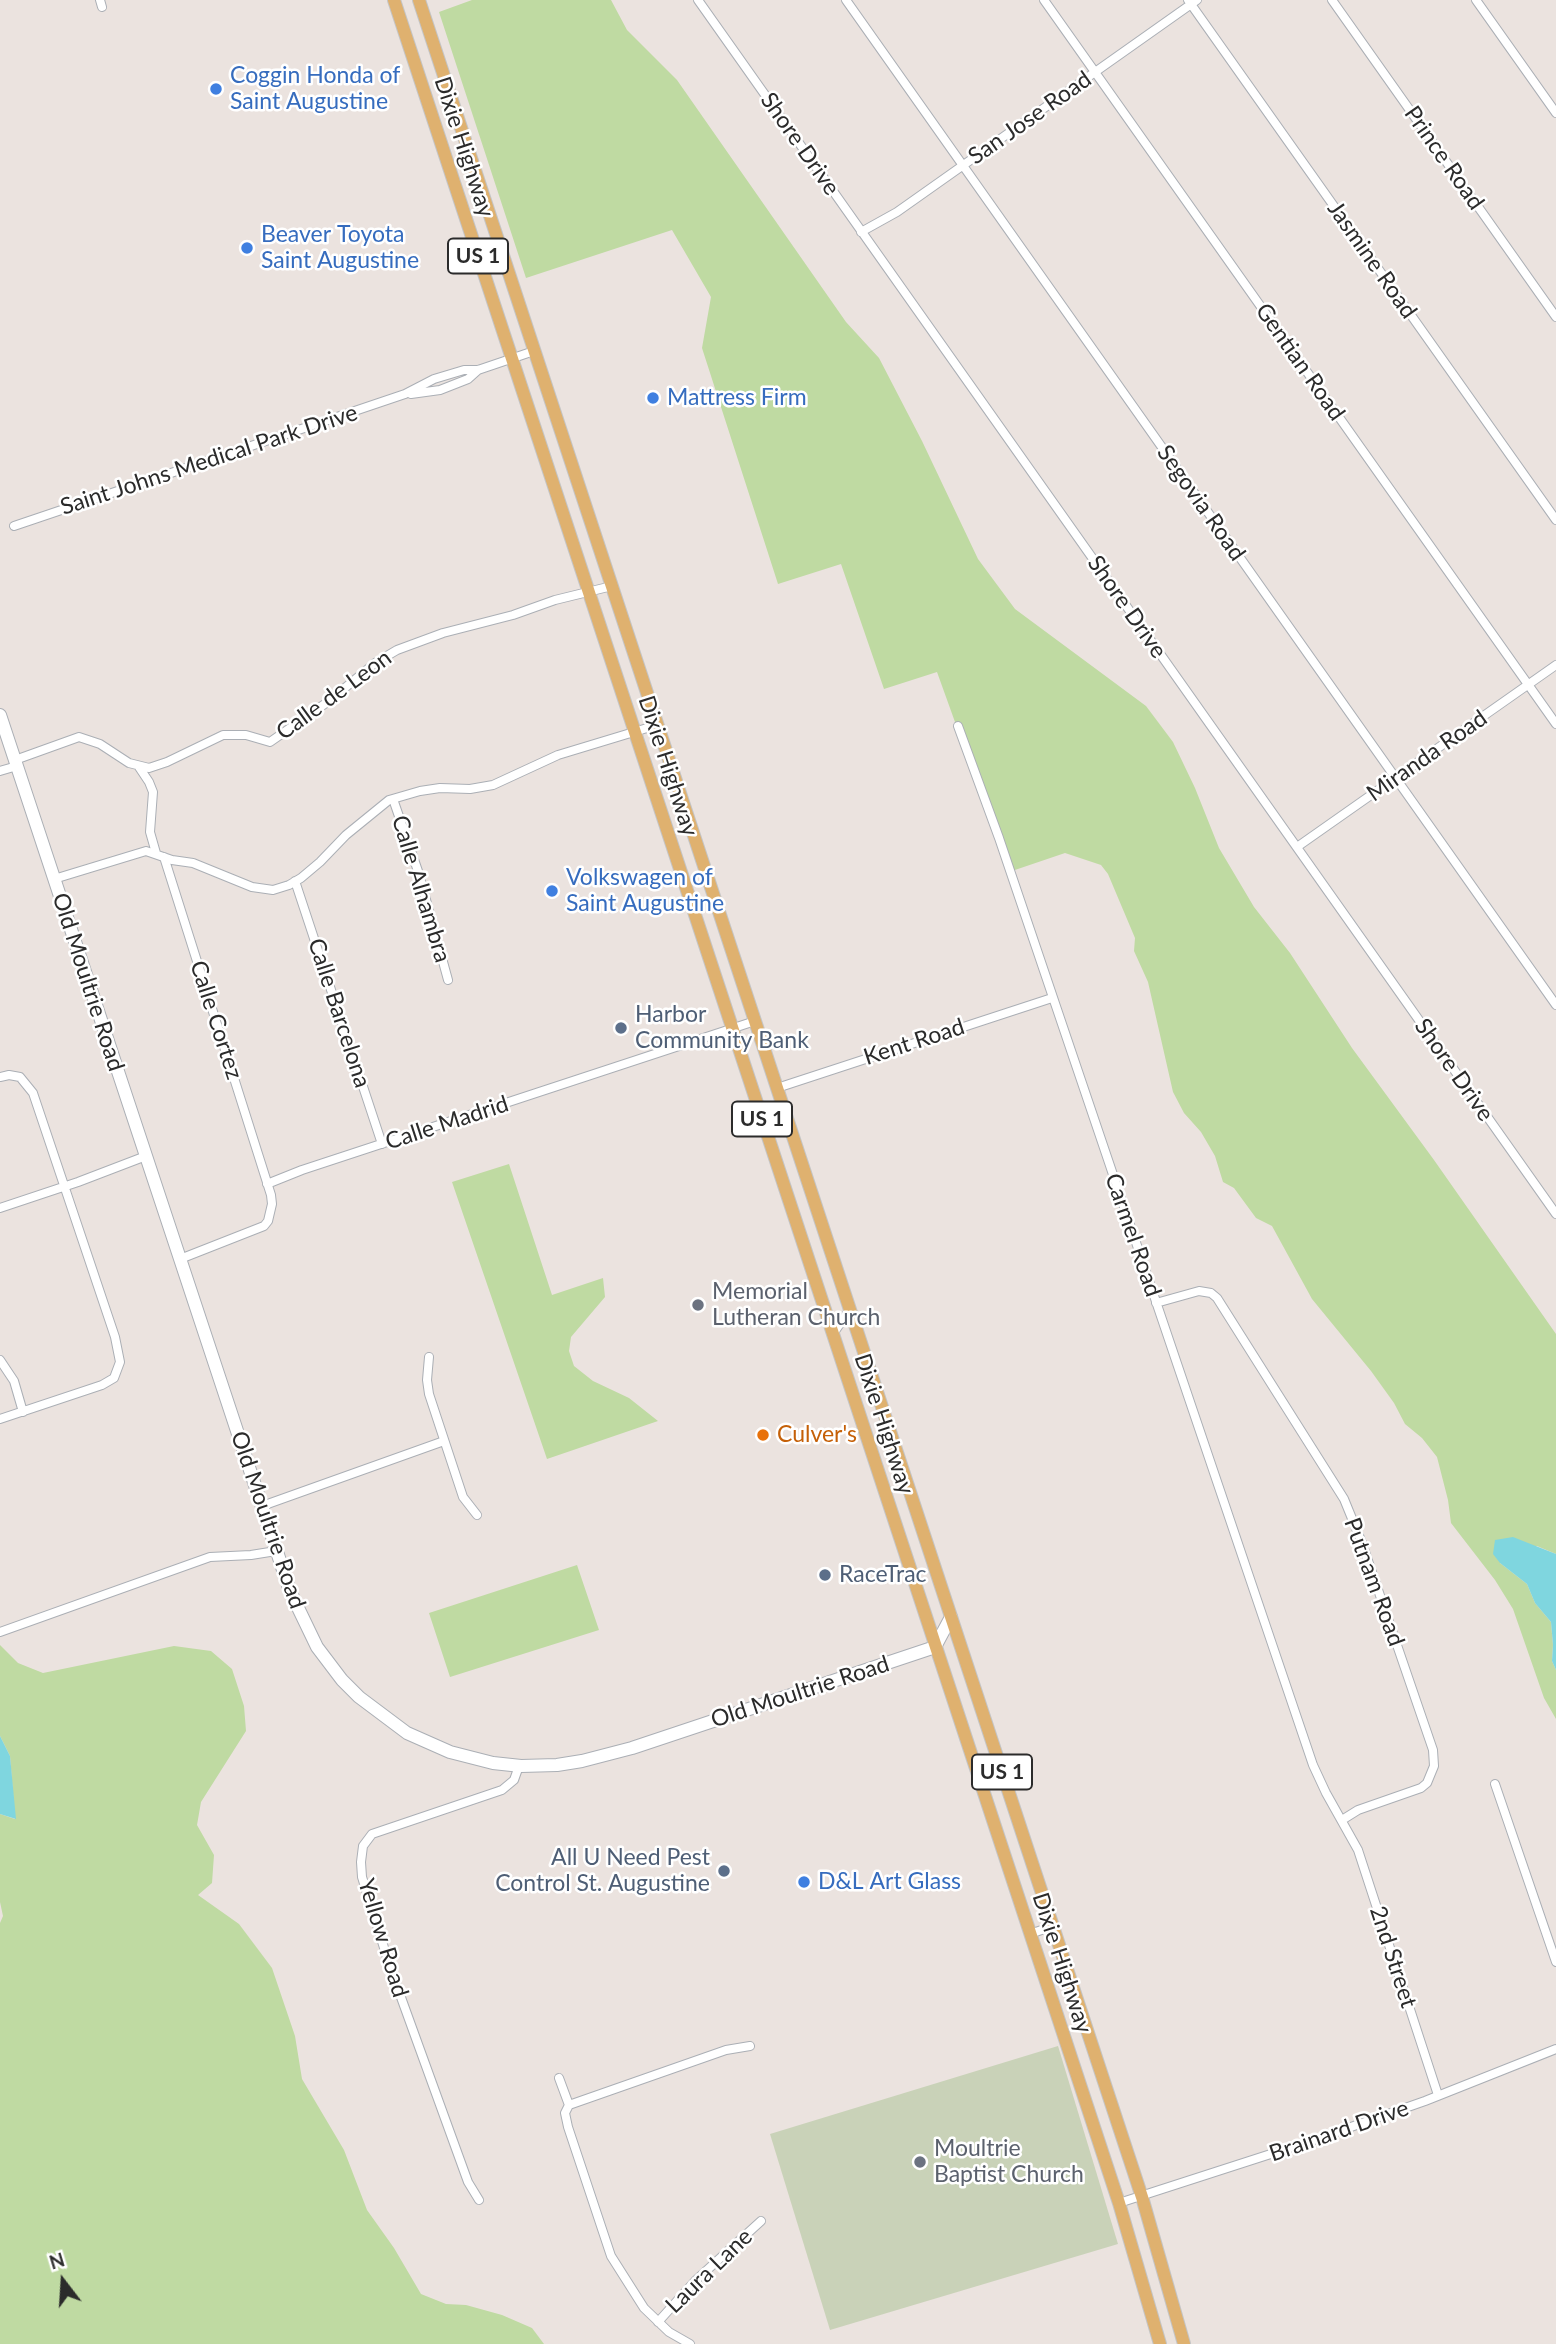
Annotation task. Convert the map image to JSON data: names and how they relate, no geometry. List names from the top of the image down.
{
  "streets": {
    "main road": ["Dixie Highway", "US 1", "Old Moultrie Road"],
    "street": [
      "San Jose Road",
      "Shore Drive",
      "Prince Road",
      "Jasmine Road",
      "Gentian Road",
      "Saint Johns Medical Park Drive",
      "Segovia Road",
      "Calle de Leon",
      "Miranda Road",
      "Calle Alhambra",
      "Calle Barcelona",
      "Calle Cortez",
      "Kent Road",
      "Calle Madrid",
      "Carmel Road",
      "Putnam Road",
      "Yellow Road",
      "2nd Street",
      "Brainard Drive",
      "Laura Lane"
    ]
  },
  "crossings": [
    ["San Jose Road", "Shore Drive"],
    ["San Jose Road", "Jasmine Road"],
    ["San Jose Road", "Gentian Road"],
    ["San Jose Road", "Segovia Road"],
    ["Shore Drive", "Miranda Road"],
    ["Dixie Highway", "Saint Johns Medical Park Drive"],
    ["Dixie Highway", "Calle de Leon"],
    ["Dixie Highway", "Old Moultrie Road"],
    ["Dixie Highway", "Calle Madrid"],
    ["Dixie Highway", "Brainard Drive"],
    ["US 1", "Saint Johns Medical Park Drive"],
    ["US 1", "Calle de Leon"],
    ["US 1", "Kent Road"],
    ["US 1", "Calle Madrid"],
    ["US 1", "Brainard Drive"],
    ["Gentian Road", "Miranda Road"],
    ["Segovia Road", "Miranda Road"],
    ["Old Moultrie Road", "Yellow Road"],
    ["Calle Barcelona", "Calle Madrid"],
    ["Calle Cortez", "Calle Madrid"],
    ["Kent Road", "Carmel Road"],
    ["Carmel Road", "Putnam Road"],
    ["Carmel Road", "2nd Street"],
    ["Putnam Road", "2nd Street"],
    ["2nd Street", "Brainard Drive"]
  ],
  "places": [
    "Coggin Honda of Saint Augustine",
    "Beaver Toyota Saint Augustine",
    "Mattress Firm",
    "Volkswagen of Saint Augustine",
    "Harbor Community Bank",
    "Memorial Lutheran Church",
    "Culver's",
    "RaceTrac",
    "All U Need Pest Control St. Augustine",
    "D&L Art Glass",
    "Moultrie Baptist Church"
  ],
  "north": "top"
}
